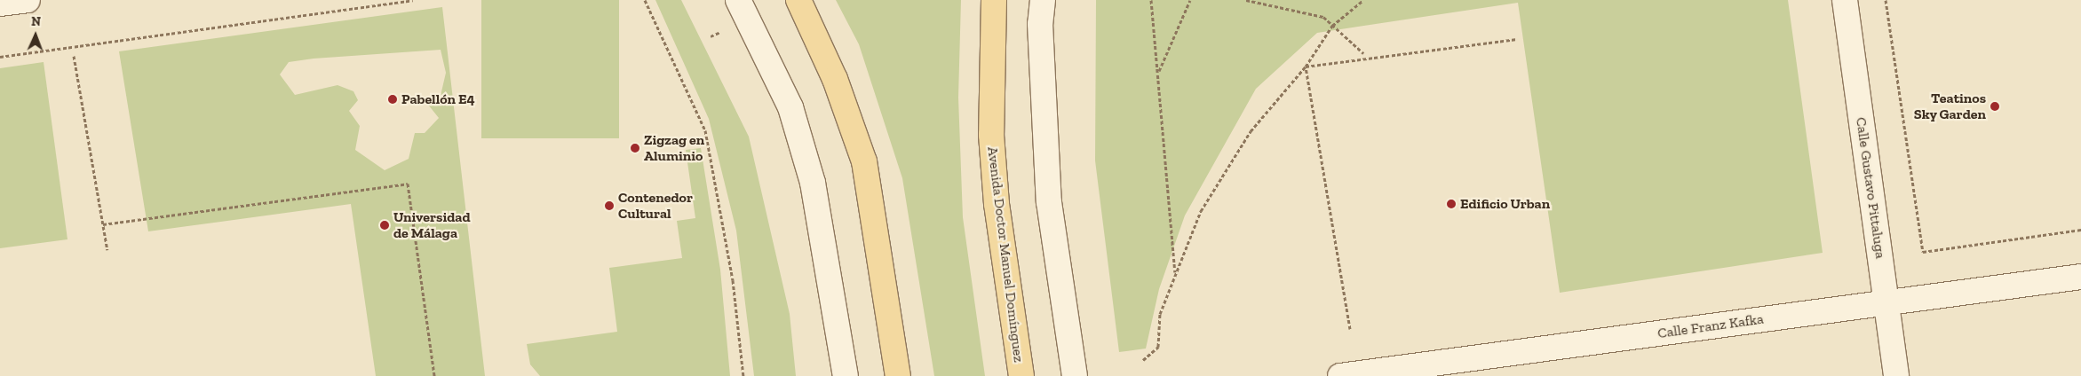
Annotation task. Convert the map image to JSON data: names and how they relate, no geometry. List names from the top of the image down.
{
  "streets": {
    "main road": ["Avenida Doctor Manuel Domínguez"],
    "street": ["Calle Gustavo Pittaluga", "Calle Franz Kafka"]
  },
  "crossings": [
    ["Calle Gustavo Pittaluga", "Calle Franz Kafka"]
  ],
  "places": [
    "Pabellón E4",
    "Teatinos Sky Garden",
    "Zigzag en Aluminio",
    "Edificio Urban",
    "Contenedor Cultural",
    "Universidad de Málaga"
  ],
  "north": "top"
}
